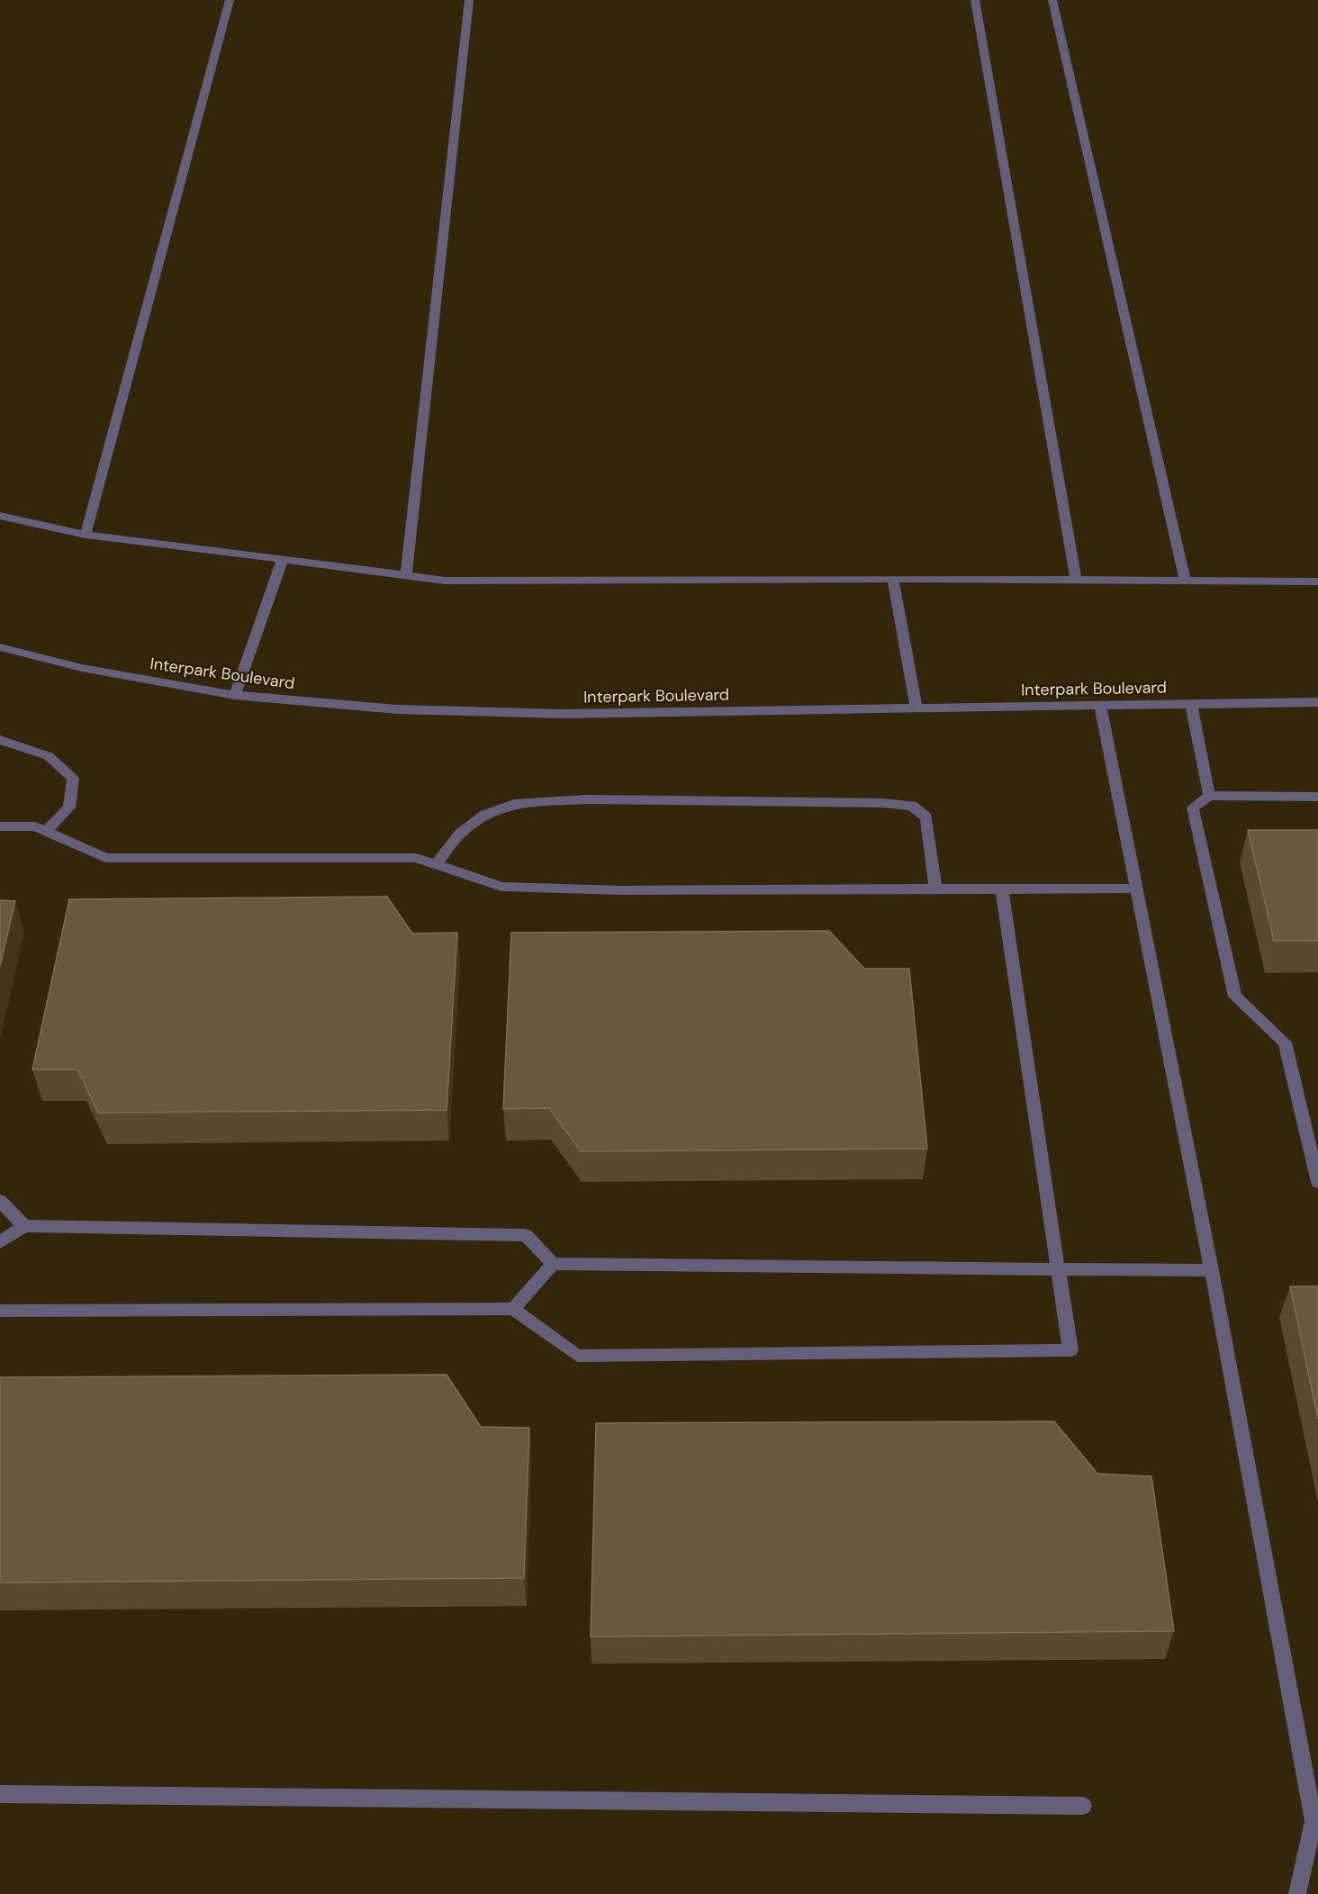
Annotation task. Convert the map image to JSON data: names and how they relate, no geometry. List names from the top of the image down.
{
  "streets": {
    "street": ["Interpark Boulevard"]
  }
}
